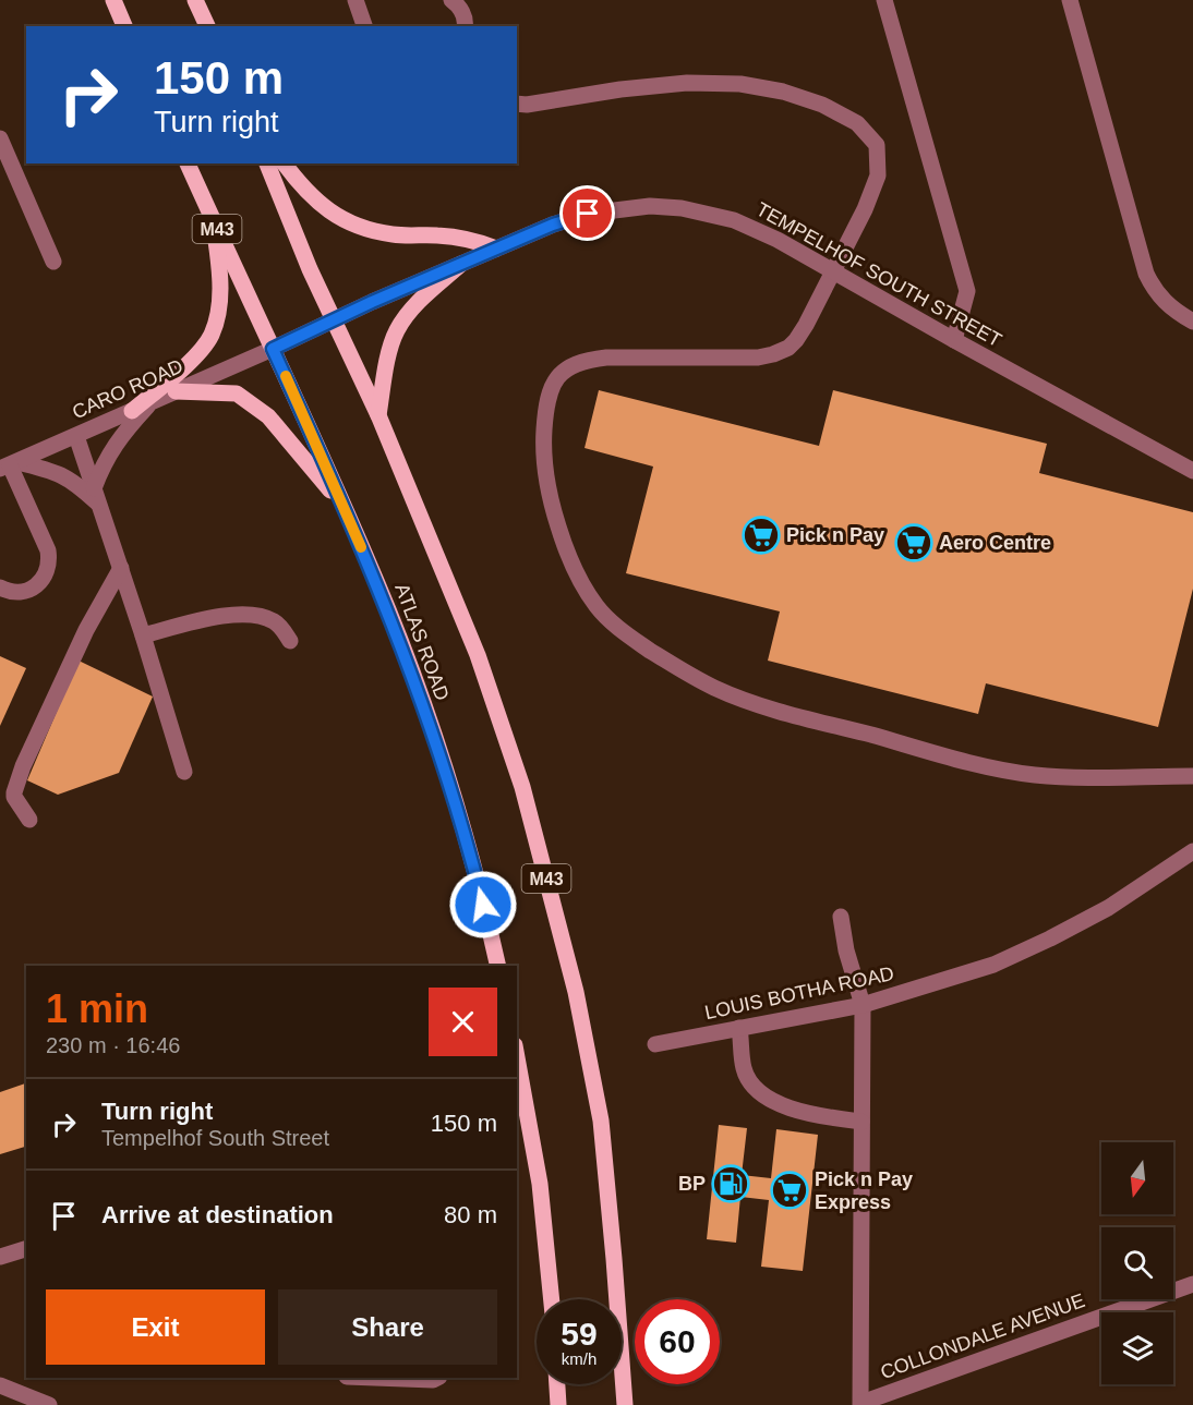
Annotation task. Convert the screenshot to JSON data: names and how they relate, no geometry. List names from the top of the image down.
{
  "streets": {
    "main road": ["M43", "ATLAS ROAD"],
    "street": [
      "TEMPELHOF SOUTH STREET",
      "CARO ROAD",
      "LOUIS BOTHA ROAD",
      "COLLONDALE AVENUE"
    ]
  },
  "crossings": [
    ["M43", "TEMPELHOF SOUTH STREET"],
    ["M43", "CARO ROAD"],
    ["M43", "ATLAS ROAD"],
    ["TEMPELHOF SOUTH STREET", "CARO ROAD"],
    ["TEMPELHOF SOUTH STREET", "ATLAS ROAD"],
    ["CARO ROAD", "ATLAS ROAD"]
  ],
  "places": {
    "supermarket": ["Pick n Pay", "Aero Centre", "Pick n Pay Express"],
    "fuel station": ["BP"]
  },
  "north": "bottom",
  "page": {
    "turn": ["150 m", "Turn right"],
    "heading": ["1 min", "230 m · 16:46"],
    "list": [
      {
        "name": "Turn right",
        "note": "Tempelhof South Street",
        "value": "150 m"
      },
      {
        "name": "Arrive at destination",
        "value": "80 m"
      }
    ],
    "buttons": ["Exit", "Share"],
    "speed": "59 km/h",
    "limit": "60"
  }
}
